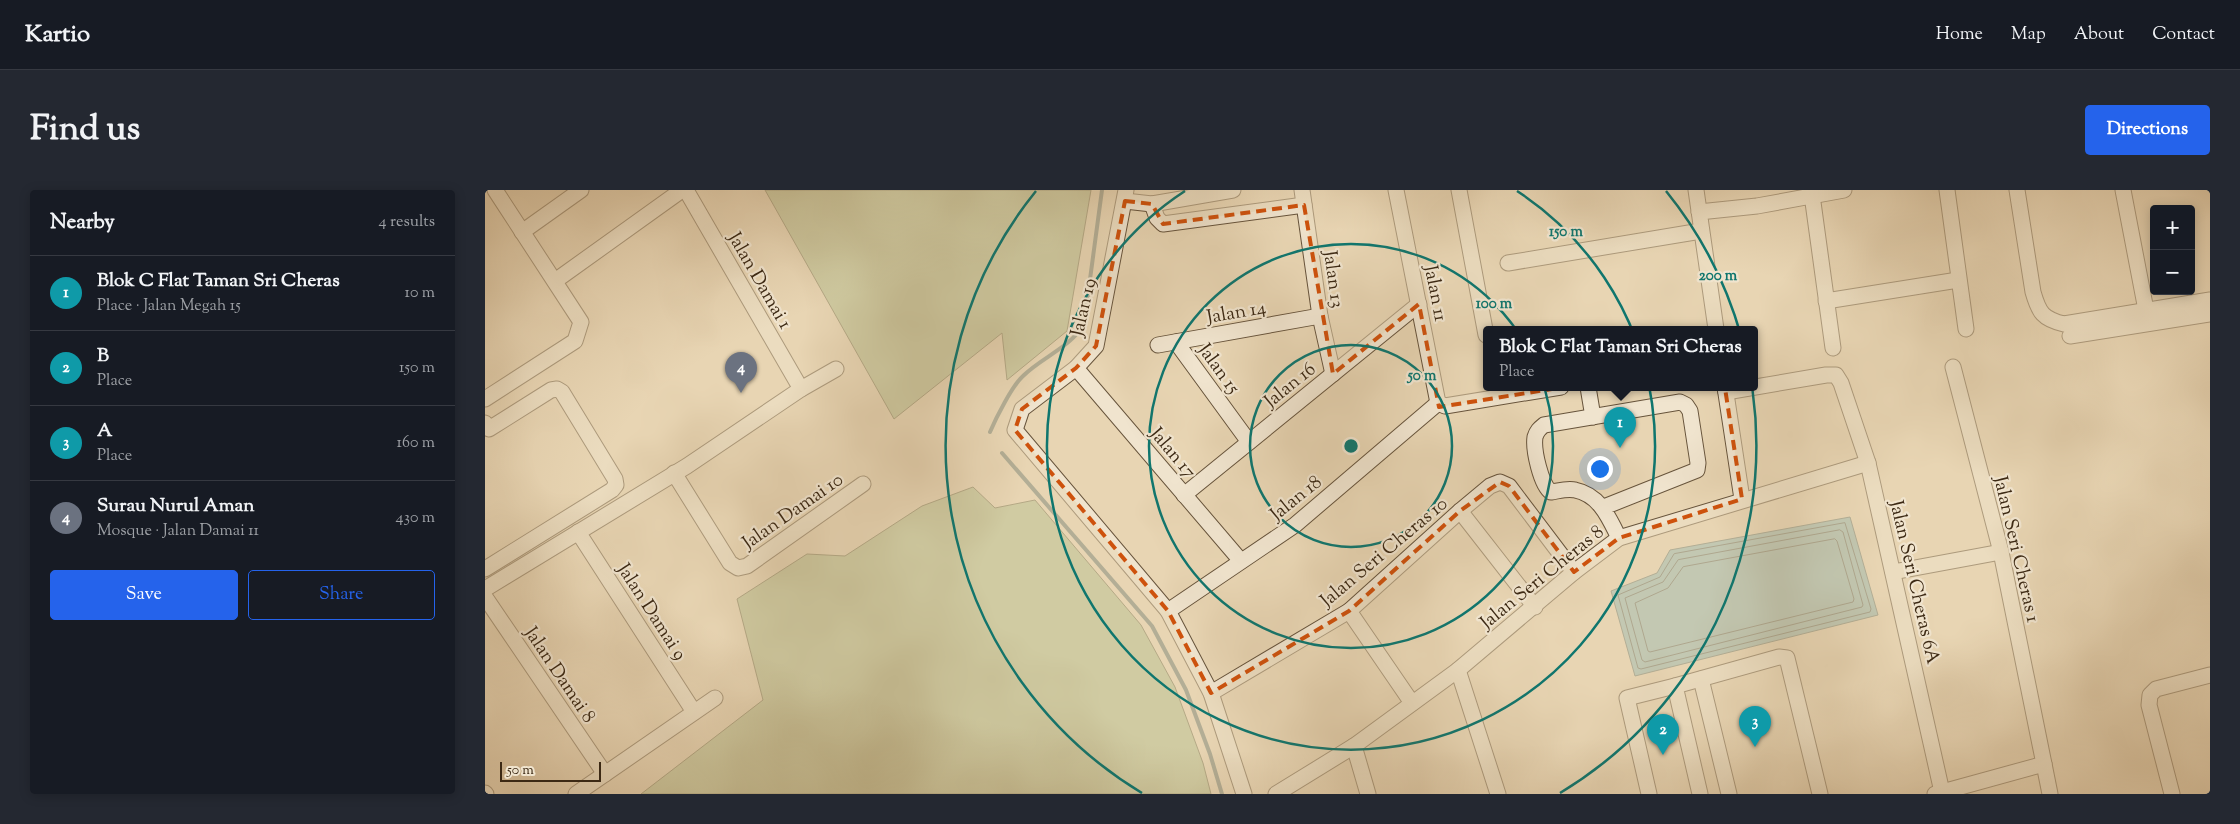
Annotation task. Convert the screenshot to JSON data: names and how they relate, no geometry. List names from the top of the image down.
{
  "streets": {
    "street": [
      "Jalan 13",
      "Jalan Damai 1",
      "Jalan 11",
      "Jalan 19",
      "Jalan 14",
      "Jalan 15",
      "Jalan 16",
      "Jalan 17",
      "Jalan 18",
      "Jalan Damai 10",
      "Jalan Seri Cheras 1",
      "Jalan Seri Cheras 10",
      "Jalan Seri Cheras 8",
      "Jalan Seri Cheras 6A",
      "Jalan Damai 9",
      "Jalan Damai 8"
    ]
  },
  "crossings": [
    ["Jalan 13", "Jalan 14"],
    ["Jalan 13", "Jalan 16"],
    ["Jalan 11", "Jalan 16"],
    ["Jalan 11", "Jalan 18"],
    ["Jalan 19", "Jalan 17"],
    ["Jalan 19", "Jalan 18"],
    ["Jalan 14", "Jalan 15"],
    ["Jalan 15", "Jalan 16"],
    ["Jalan 16", "Jalan 17"],
    ["Jalan 17", "Jalan 18"],
    ["Jalan Seri Cheras 10", "Jalan Seri Cheras 8"],
    ["Jalan Seri Cheras 8", "Jalan Seri Cheras 6A"]
  ],
  "scale_bar": "50 m",
  "page": {
    "header": "Kartio",
    "nav": [
      "Home",
      "Map",
      "About",
      "Contact"
    ],
    "title": "Find us",
    "buttons": [
      "Directions",
      ["Save", "Share"]
    ],
    "heading": ["Nearby", "4 results"],
    "map_buttons": ["+", "−"],
    "list": [
      {
        "mark": "1",
        "name": "Blok C Flat Taman Sri Cheras",
        "note": "Place · Jalan Megah 15",
        "value": "10 m"
      },
      {
        "mark": "2",
        "name": "B",
        "note": "Place",
        "value": "150 m"
      },
      {
        "mark": "3",
        "name": "A",
        "note": "Place",
        "value": "160 m"
      },
      {
        "mark": "4",
        "name": "Surau Nurul Aman",
        "note": "Mosque · Jalan Damai 11",
        "value": "430 m"
      }
    ],
    "popup": ["Blok C Flat Taman Sri Cheras", "Place"],
    "pins": [
      "4",
      "1",
      "3",
      "2"
    ],
    "scale": "50 m"
  },
  "rings": [
    "150 m",
    "200 m",
    "100 m",
    "50 m"
  ]
}
